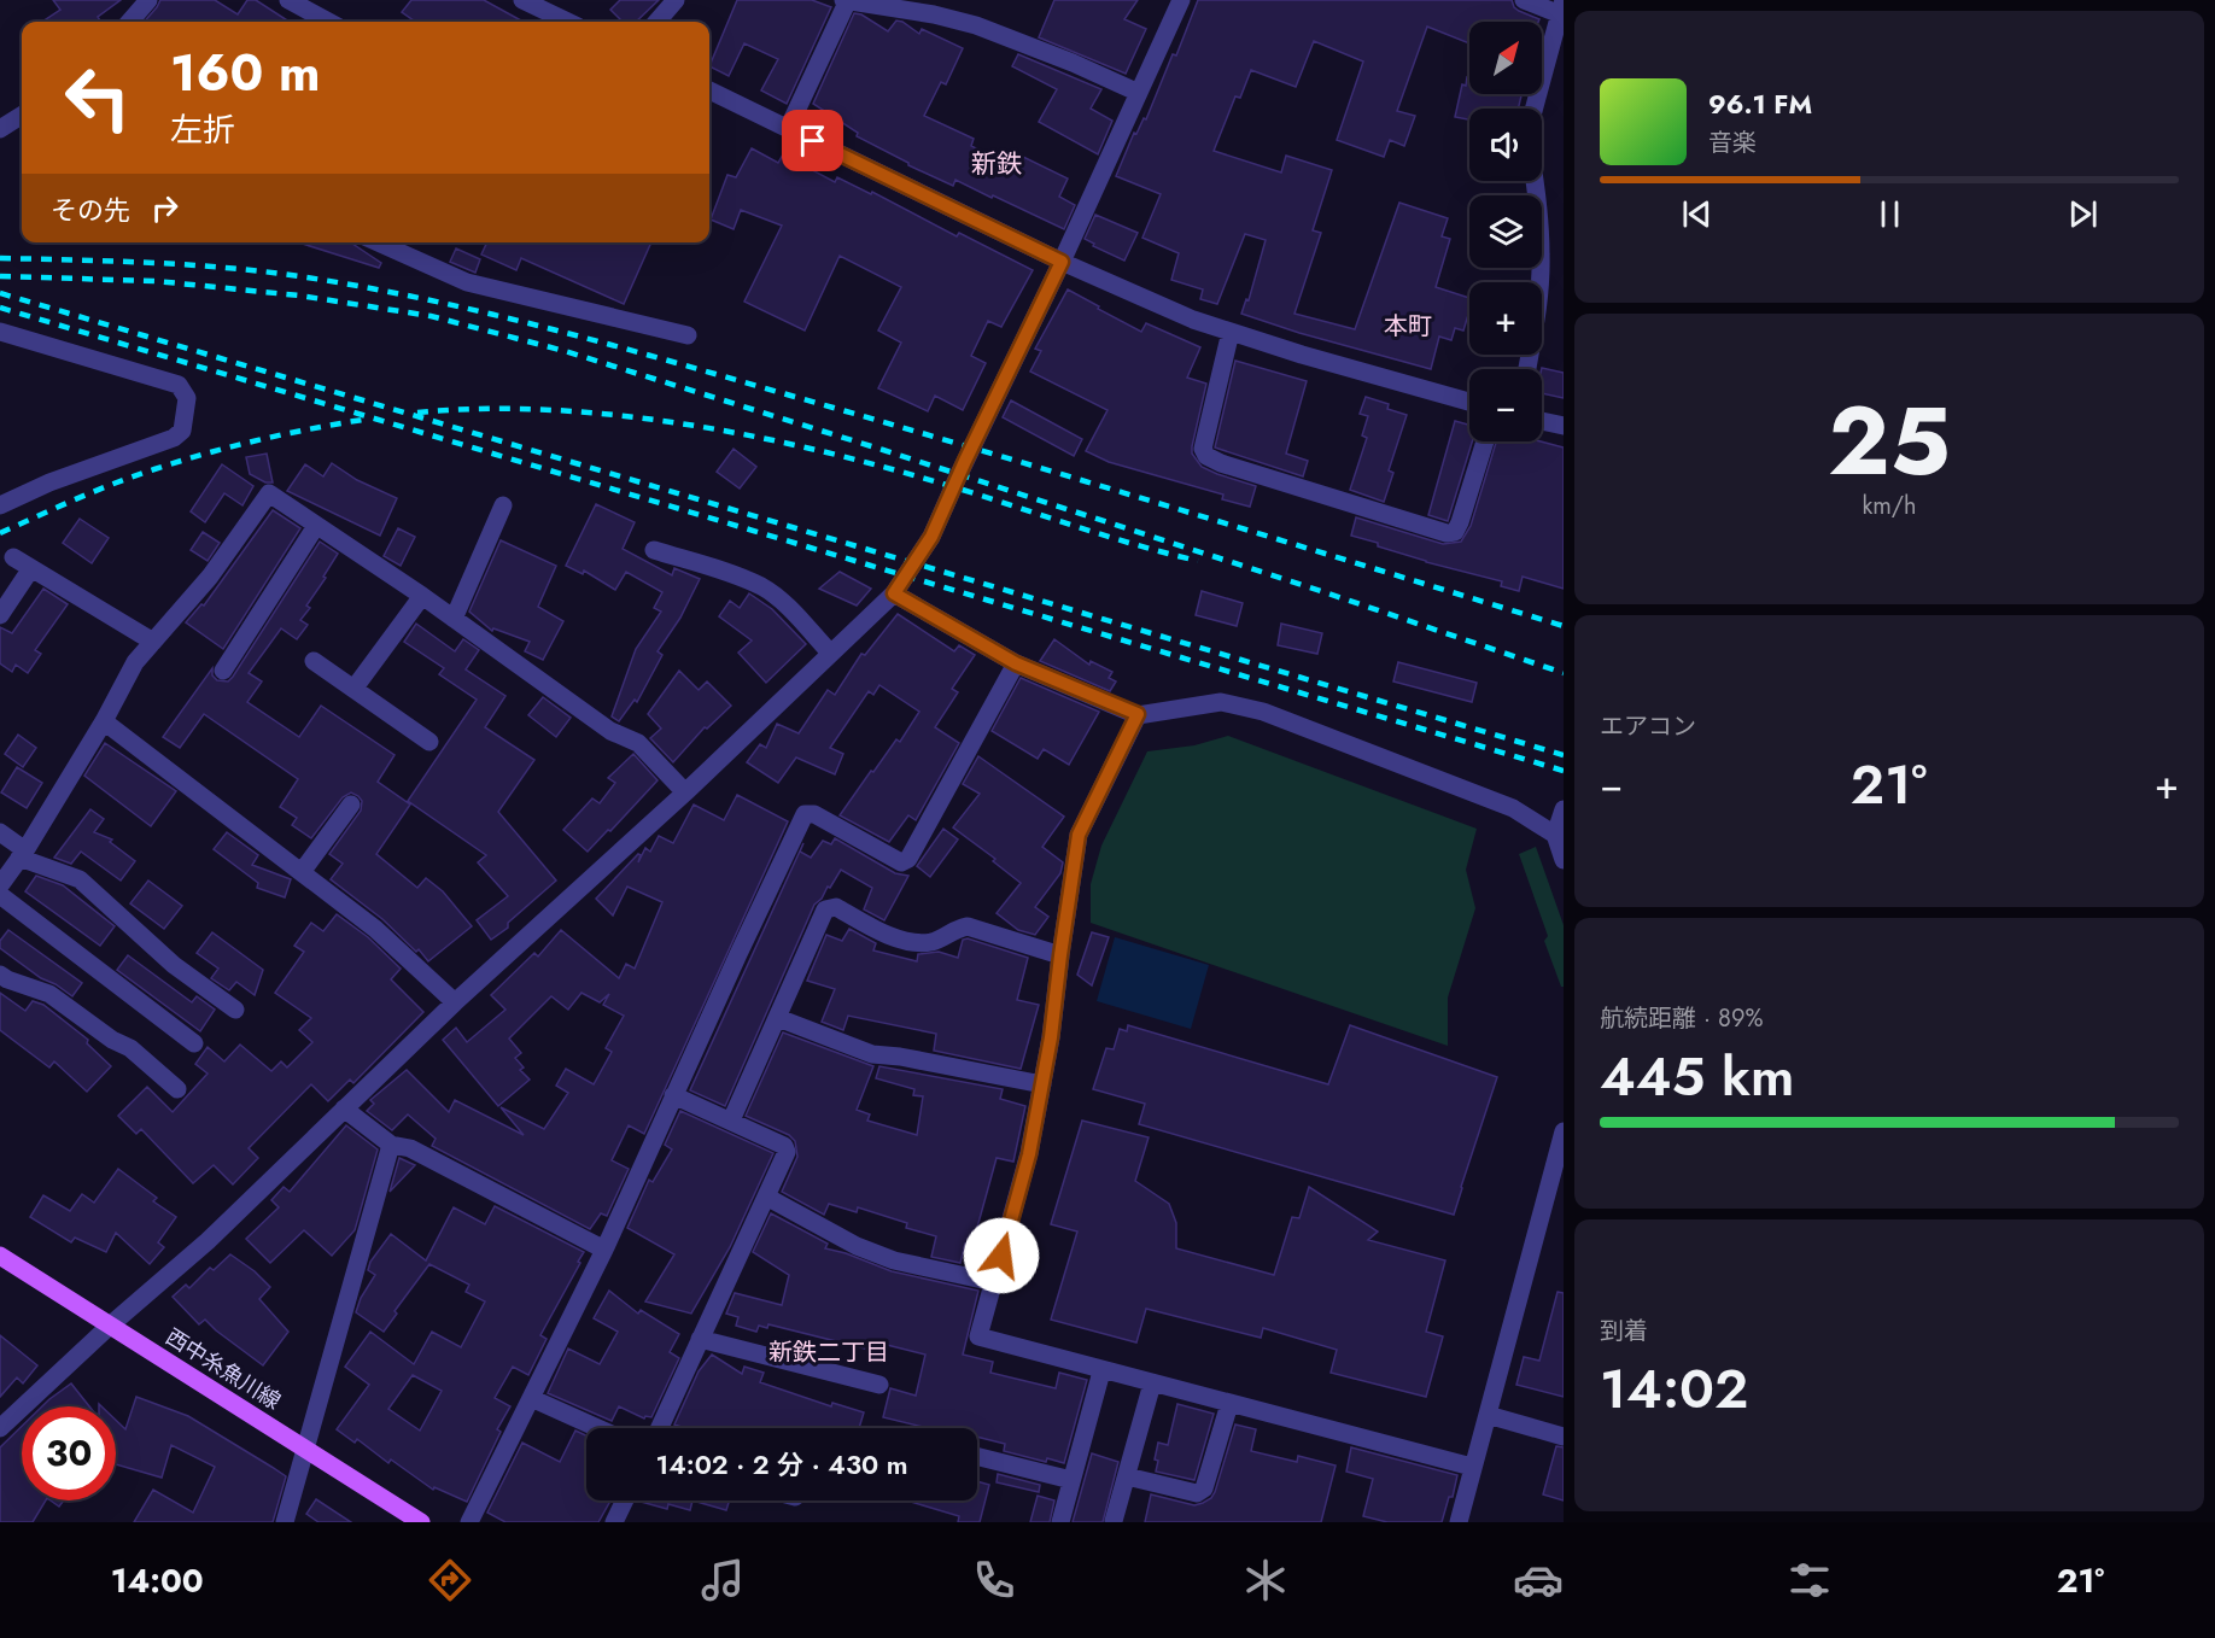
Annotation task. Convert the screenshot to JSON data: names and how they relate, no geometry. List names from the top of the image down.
{
  "streets": {
    "main road": ["西中糸魚川線"]
  },
  "districts": ["新鉄", "本町", "新鉄二丁目"],
  "north": "top right",
  "page": {
    "map_buttons": ["+", "−"],
    "turn": ["160 m", "左折"],
    "song": ["96.1 FM", "音楽"],
    "then": "その先",
    "tile": [
      ["25", "km/h"],
      "エアコン",
      ["航続距離 · 89%", "445 km"],
      ["到着", "14:02"]
    ],
    "heat": ["−", "21°", "+"],
    "limit": "30",
    "trip": "14:02 · 2 分 · 430 m",
    "tabs": ["14:00", "21°"]
  }
}
